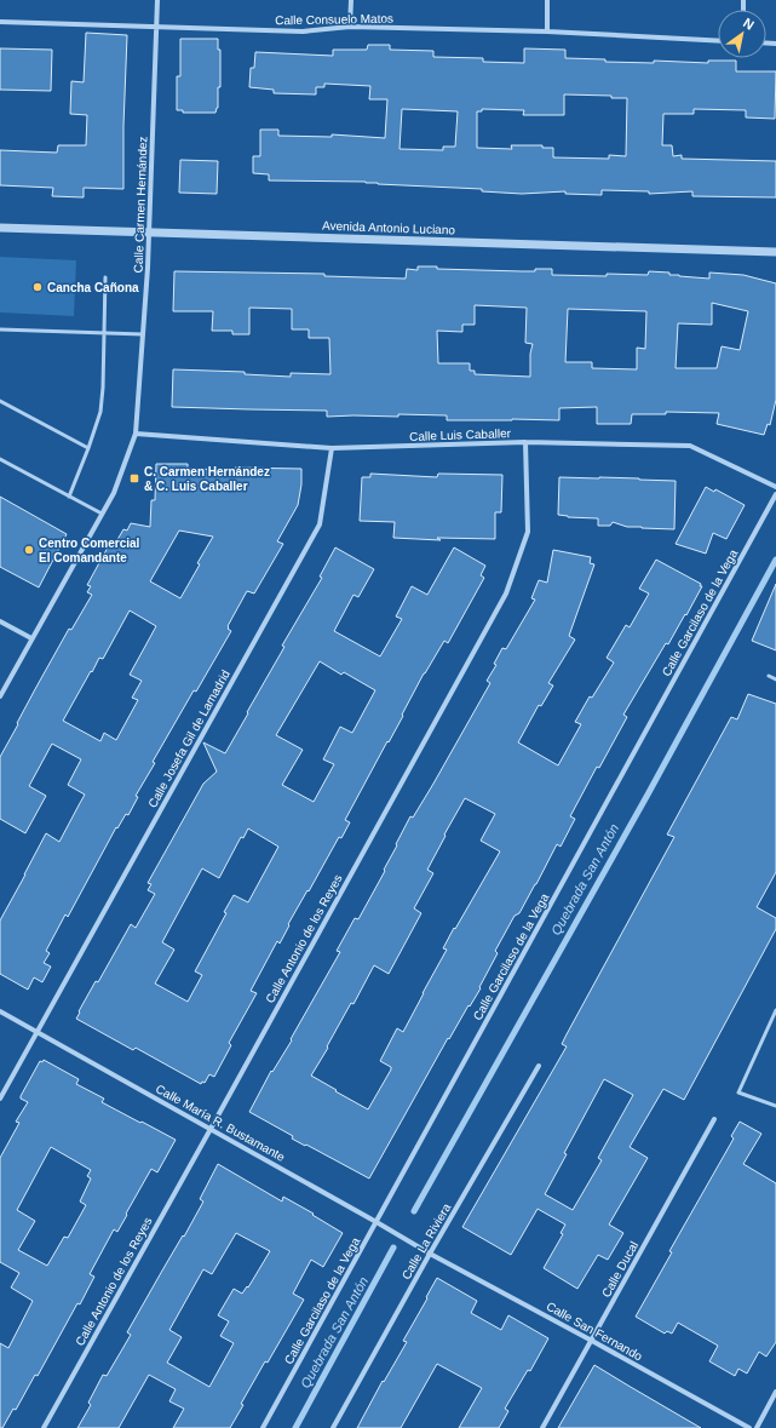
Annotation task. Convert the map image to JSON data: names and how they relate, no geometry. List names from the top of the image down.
{
  "streets": {
    "street": [
      "Calle Consuelo Matos",
      "Calle Carmen Hernández",
      "Avenida Antonio Luciano",
      "Calle Luis Caballer",
      "Calle Garcilaso de la Vega",
      "Calle Josefa Gil de Lamadrid",
      "Calle Antonio de los Reyes",
      "Calle María R. Bustamante",
      "Calle La Riviera",
      "Calle Ducal",
      "Calle San Fernando"
    ]
  },
  "crossings": [
    ["Calle Consuelo Matos", "Calle Carmen Hernández"],
    ["Calle Carmen Hernández", "Avenida Antonio Luciano"],
    ["Calle Carmen Hernández", "Calle Luis Caballer"],
    ["Calle Luis Caballer", "Calle Josefa Gil de Lamadrid"],
    ["Calle Luis Caballer", "Calle Antonio de los Reyes"],
    ["Calle Garcilaso de la Vega", "Calle María R. Bustamante"],
    ["Calle Josefa Gil de Lamadrid", "Calle María R. Bustamante"],
    ["Calle Antonio de los Reyes", "Calle María R. Bustamante"],
    ["Calle María R. Bustamante", "Calle La Riviera"],
    ["Calle María R. Bustamante", "Calle San Fernando"],
    ["Calle La Riviera", "Calle San Fernando"],
    ["Calle Ducal", "Calle San Fernando"]
  ],
  "water": ["Quebrada San Antón"],
  "places": {
    "other": ["Cancha Cañona", "Centro Comercial El Comandante"],
    "transit": ["C. Carmen Hernández & C. Luis Caballer"]
  },
  "north": "top right"
}
